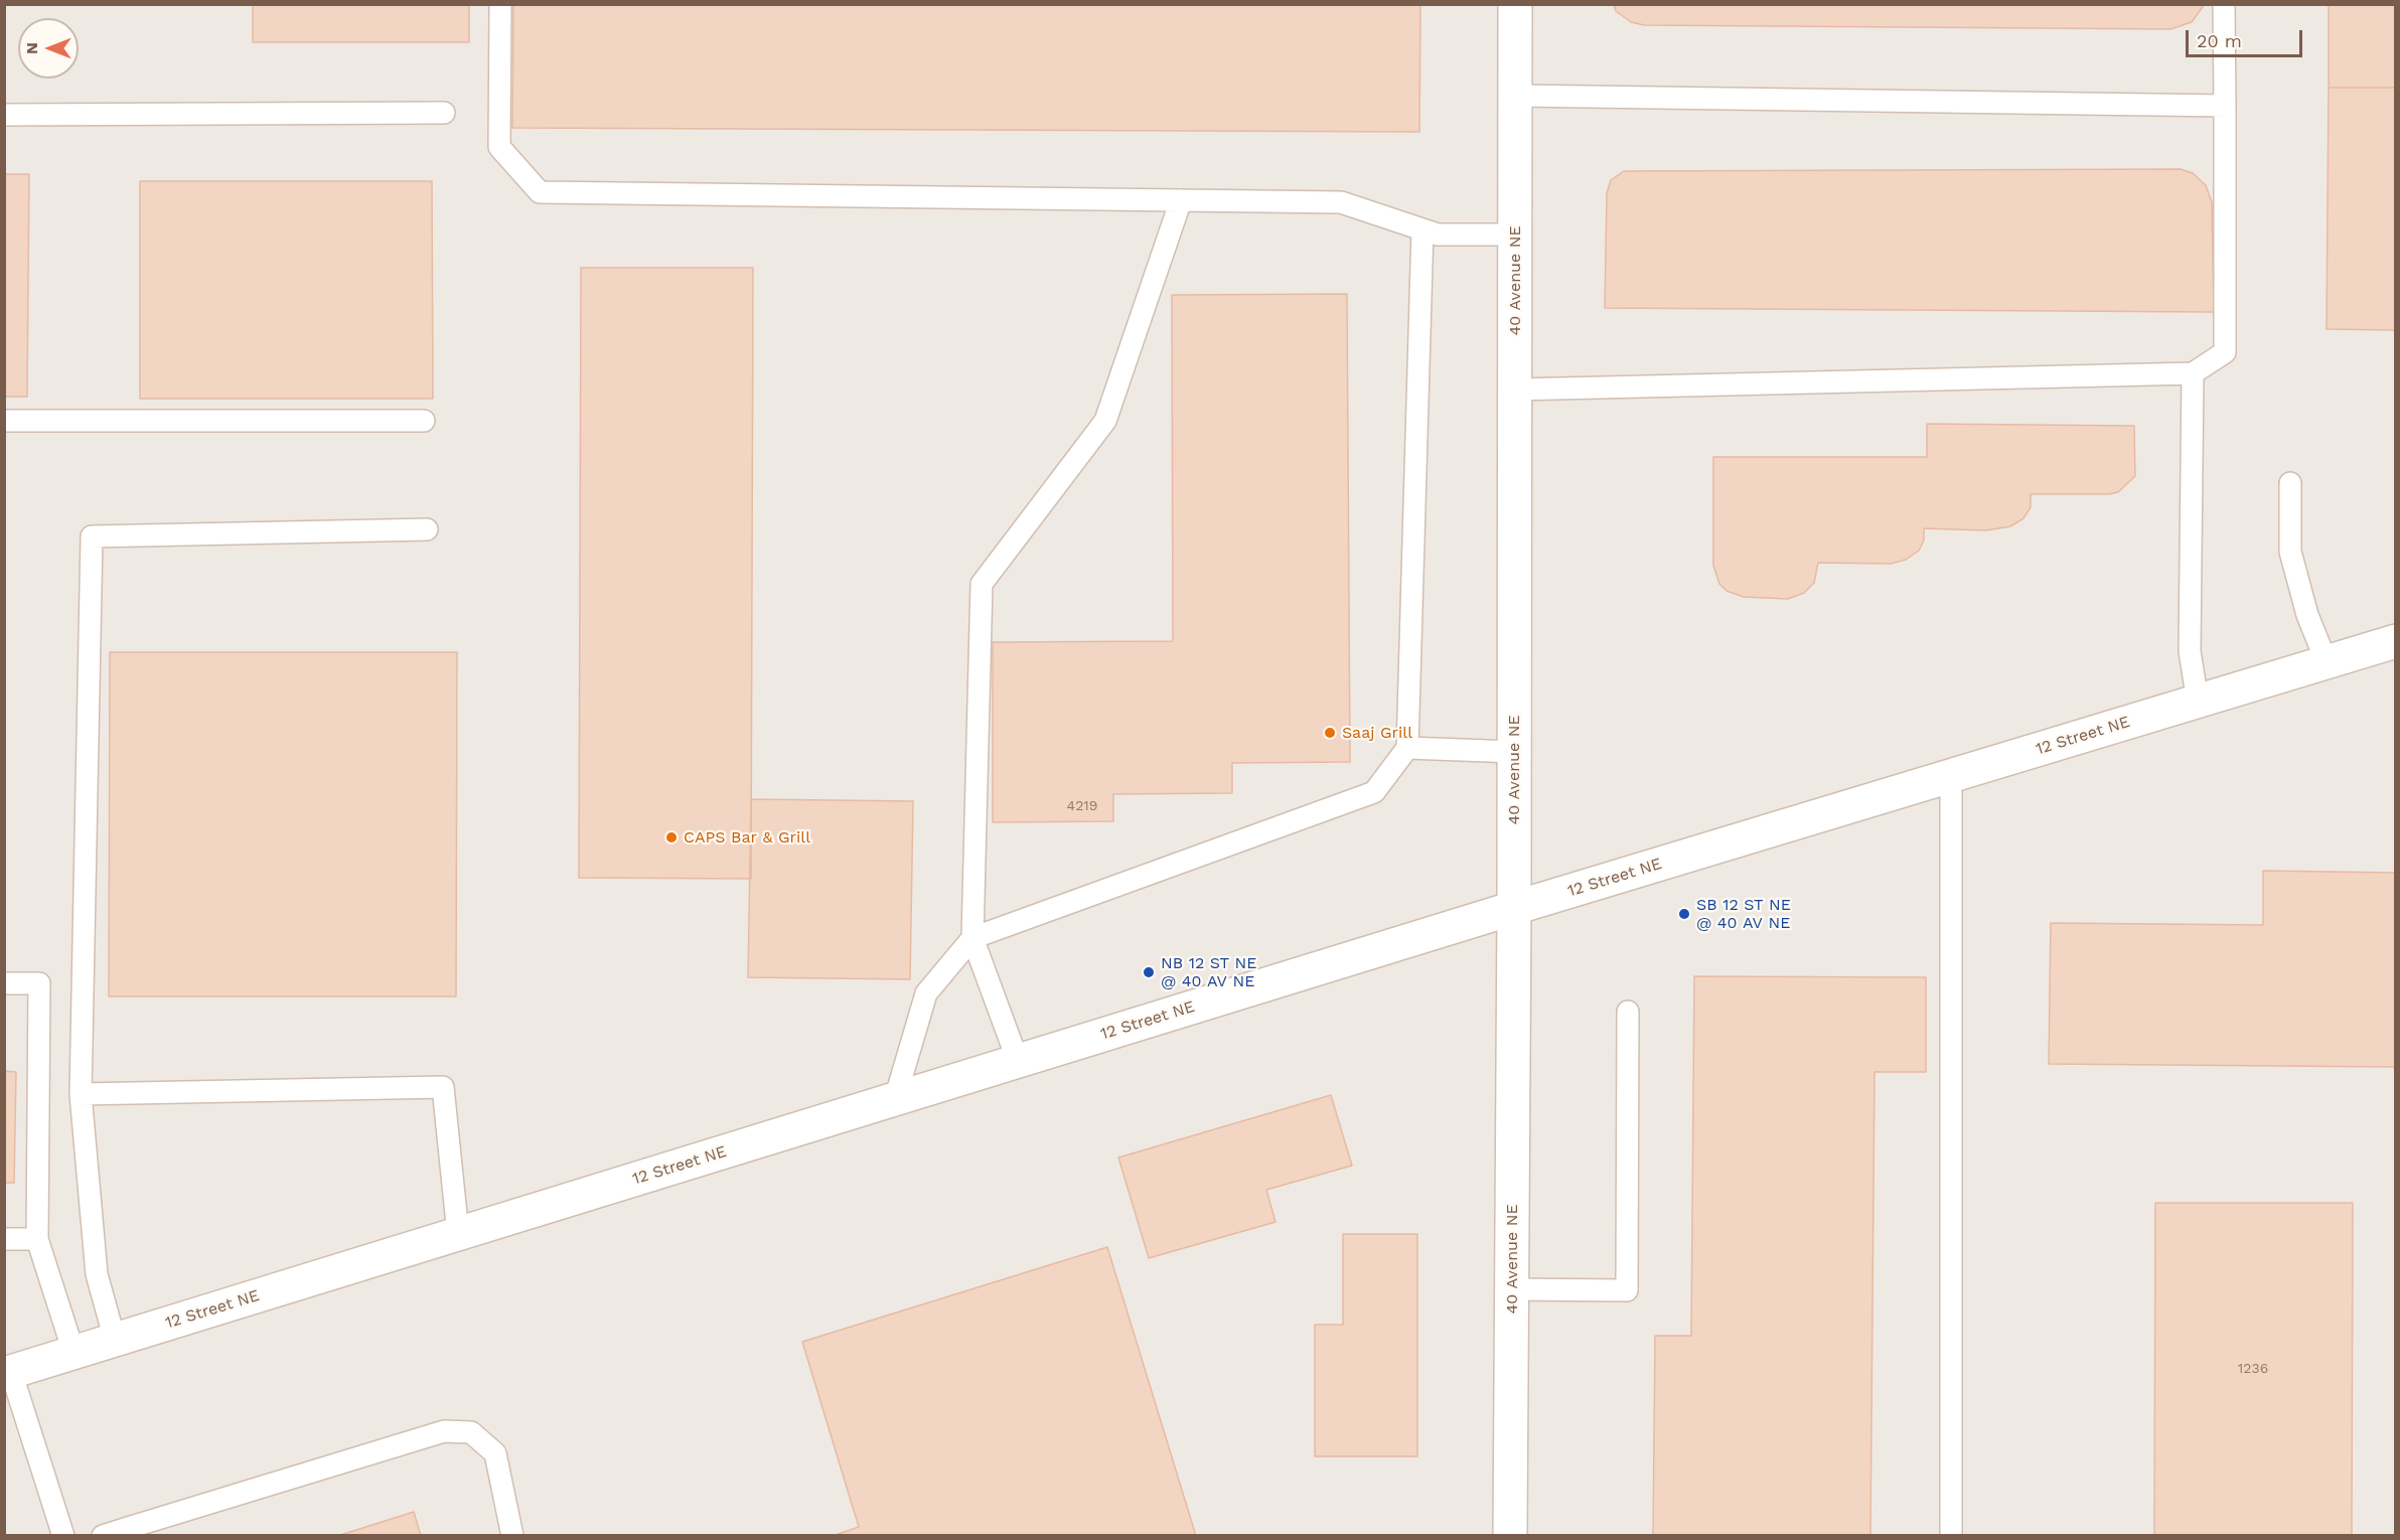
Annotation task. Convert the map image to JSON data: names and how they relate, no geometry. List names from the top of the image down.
{
  "streets": {
    "street": ["40 Avenue NE", "12 Street NE"]
  },
  "crossings": [
    ["40 Avenue NE", "12 Street NE"]
  ],
  "places": [
    "Saaj Grill",
    "CAPS Bar & Grill",
    "SB 12 ST NE @ 40 AV NE",
    "NB 12 ST NE @ 40 AV NE"
  ],
  "house_numbers": ["4219", "1236"],
  "scale_bar": "20 m",
  "north": "left"
}
